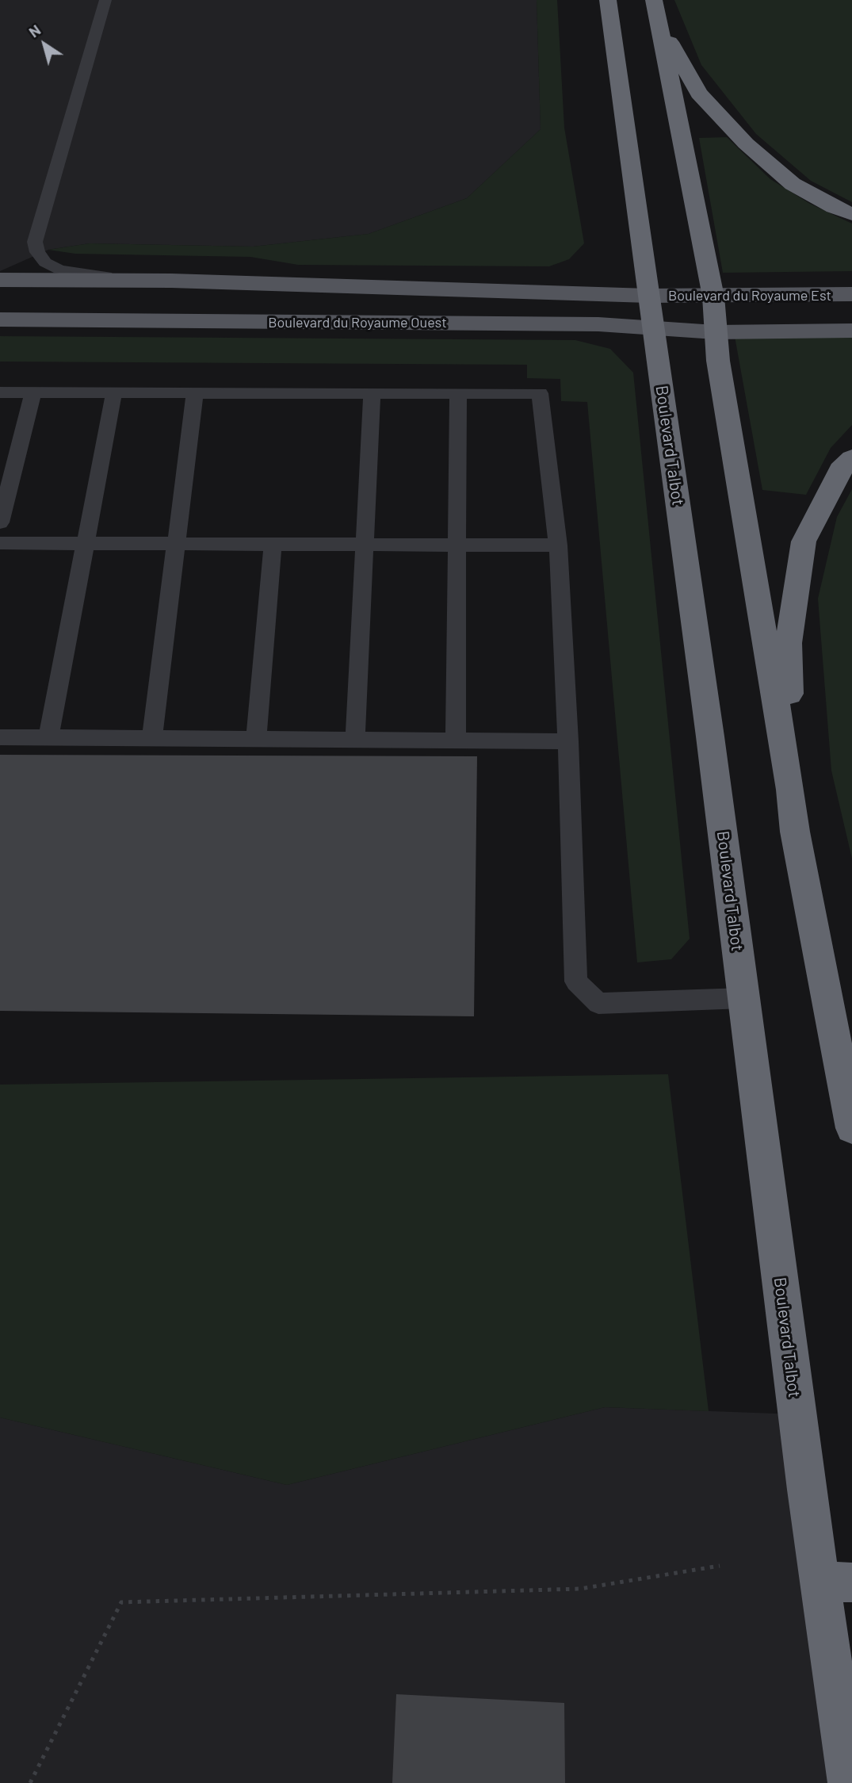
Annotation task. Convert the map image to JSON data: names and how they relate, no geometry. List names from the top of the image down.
{
  "streets": {
    "highway": ["Boulevard Talbot"],
    "main road": ["Boulevard du Royaume Est", "Boulevard du Royaume Ouest"]
  },
  "crossings": [
    ["Boulevard du Royaume Est", "Boulevard du Royaume Ouest"],
    ["Boulevard du Royaume Est", "Boulevard Talbot"],
    ["Boulevard du Royaume Ouest", "Boulevard Talbot"]
  ],
  "north": "top left"
}
